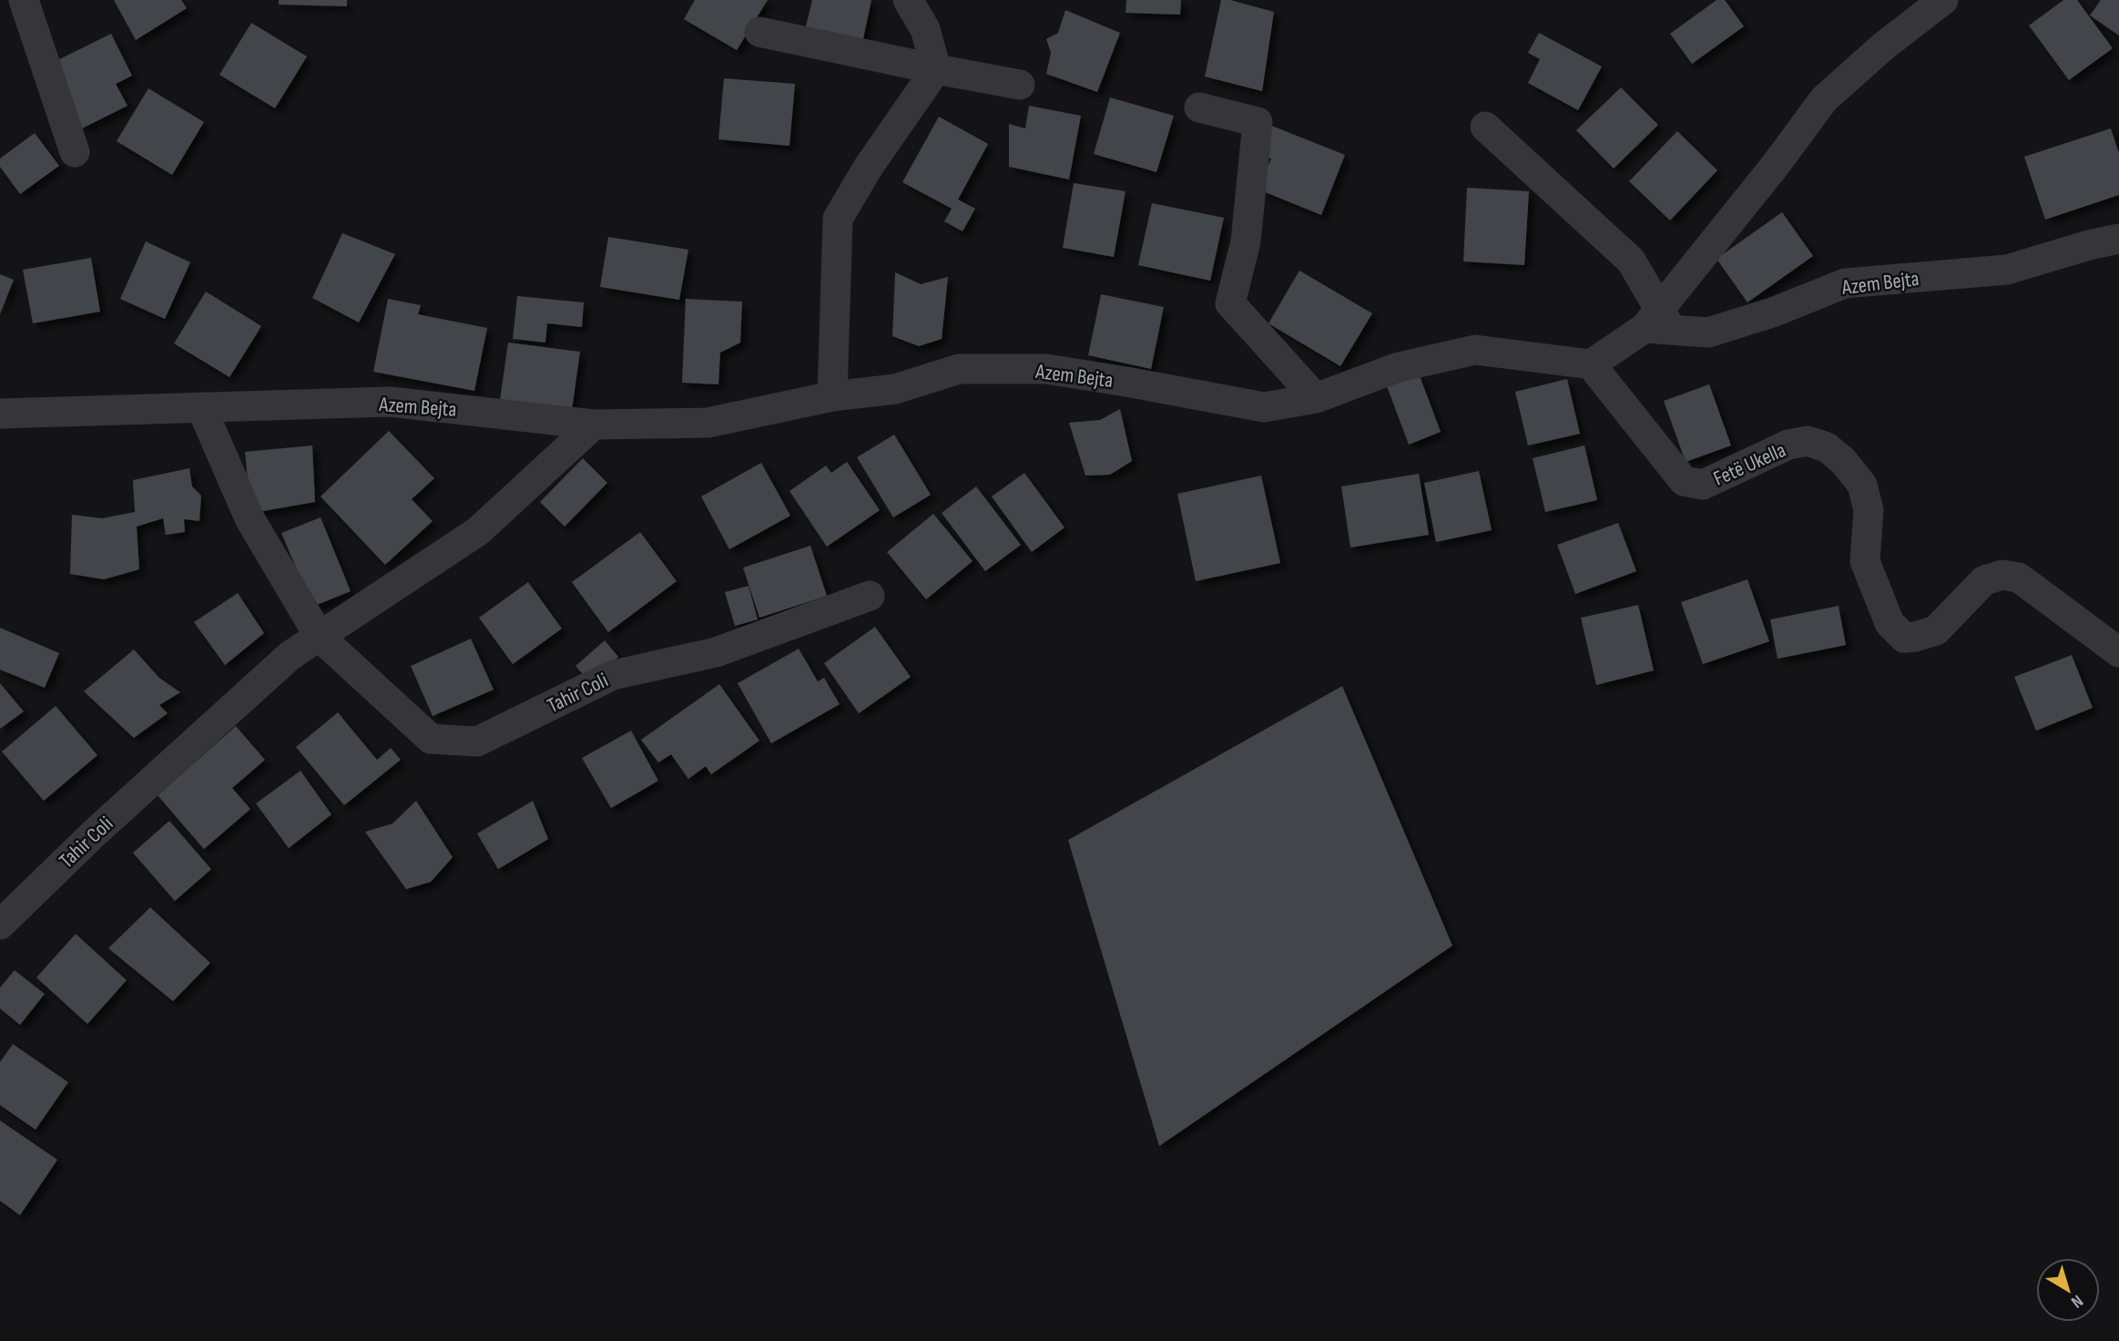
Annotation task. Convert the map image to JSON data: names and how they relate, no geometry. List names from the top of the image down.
{
  "streets": {
    "street": ["Azem Bejta", "Fetë Ukella", "Tahir Coli"]
  },
  "crossings": [
    ["Azem Bejta", "Fetë Ukella"],
    ["Azem Bejta", "Tahir Coli"]
  ],
  "north": "bottom right"
}
